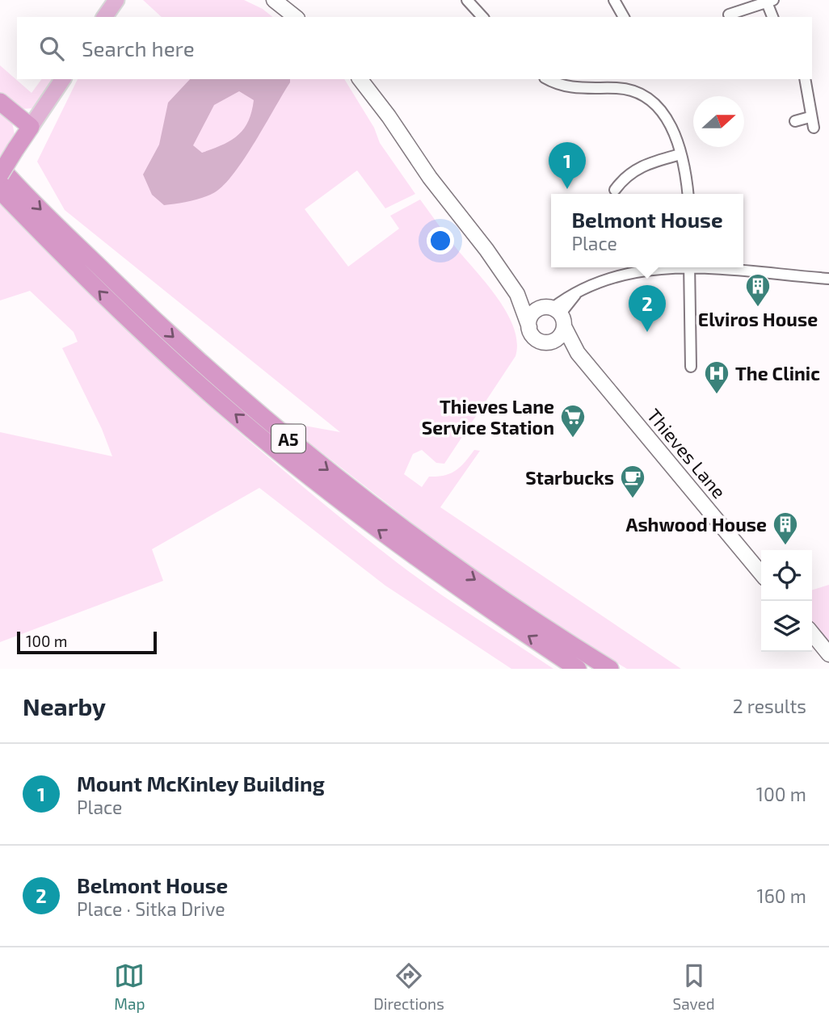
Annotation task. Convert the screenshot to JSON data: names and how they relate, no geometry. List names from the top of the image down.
{
  "streets": {
    "highway": ["A5"],
    "main road": ["Thieves Lane"]
  },
  "places": {
    "building": ["Elviros House", "Ashwood House"],
    "hospital": ["The Clinic"],
    "supermarket": ["Thieves Lane Service Station"],
    "cafe": ["Starbucks"]
  },
  "scale_bar": "100 m",
  "north": "right",
  "page": {
    "search": "Search here",
    "pins": ["1", "2"],
    "popup": ["Belmont House", "Place"],
    "scale": "100 m",
    "heading": ["Nearby", "2 results"],
    "list": [
      {
        "mark": "1",
        "name": "Mount McKinley Building",
        "note": "Place",
        "value": "100 m"
      },
      {
        "mark": "2",
        "name": "Belmont House",
        "note": "Place · Sitka Drive",
        "value": "160 m"
      }
    ],
    "nav": ["Map", "Directions", "Saved"]
  }
}
